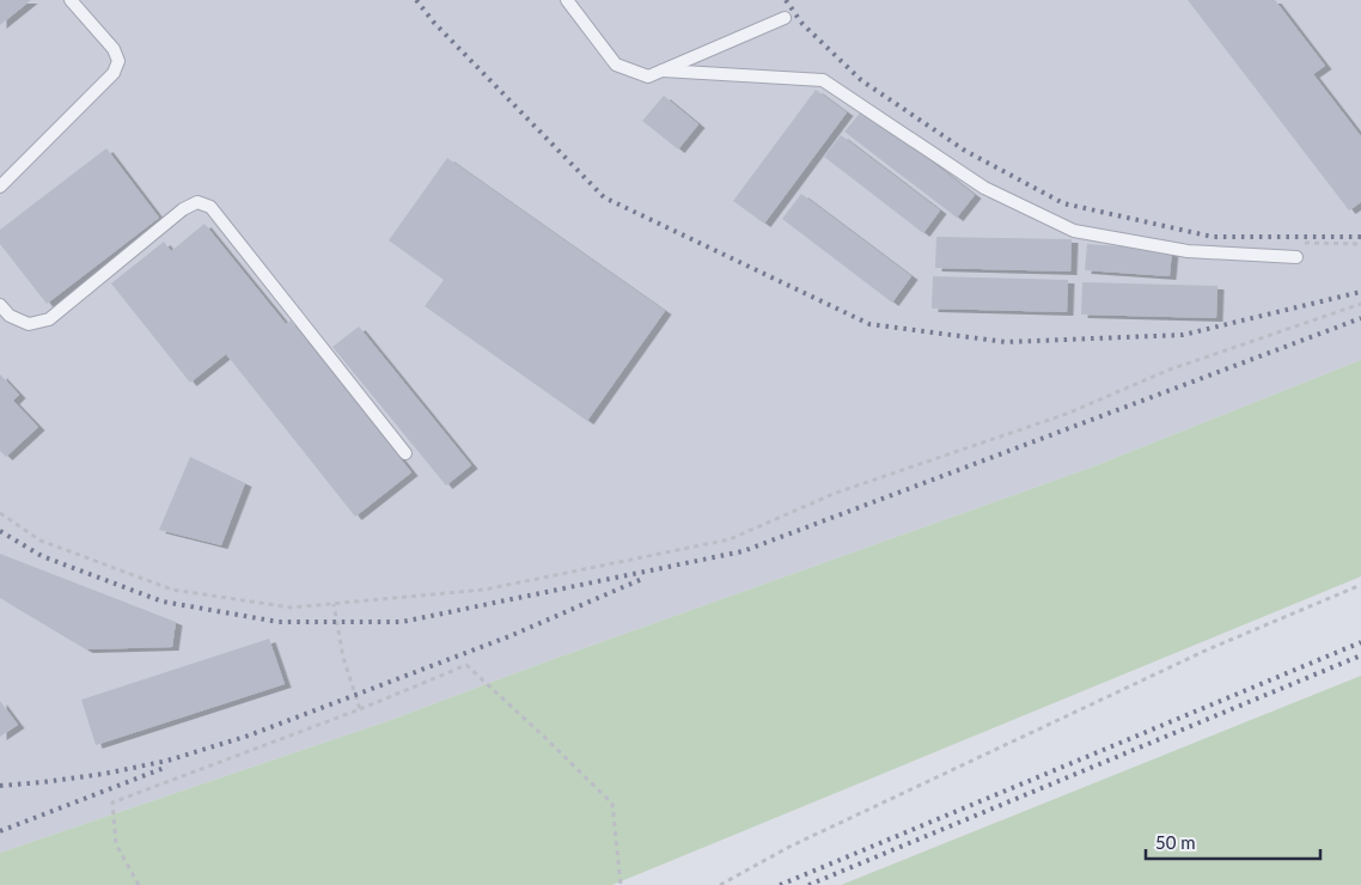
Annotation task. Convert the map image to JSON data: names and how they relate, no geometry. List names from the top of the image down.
{
  "scale_bar": "50 m"
}
